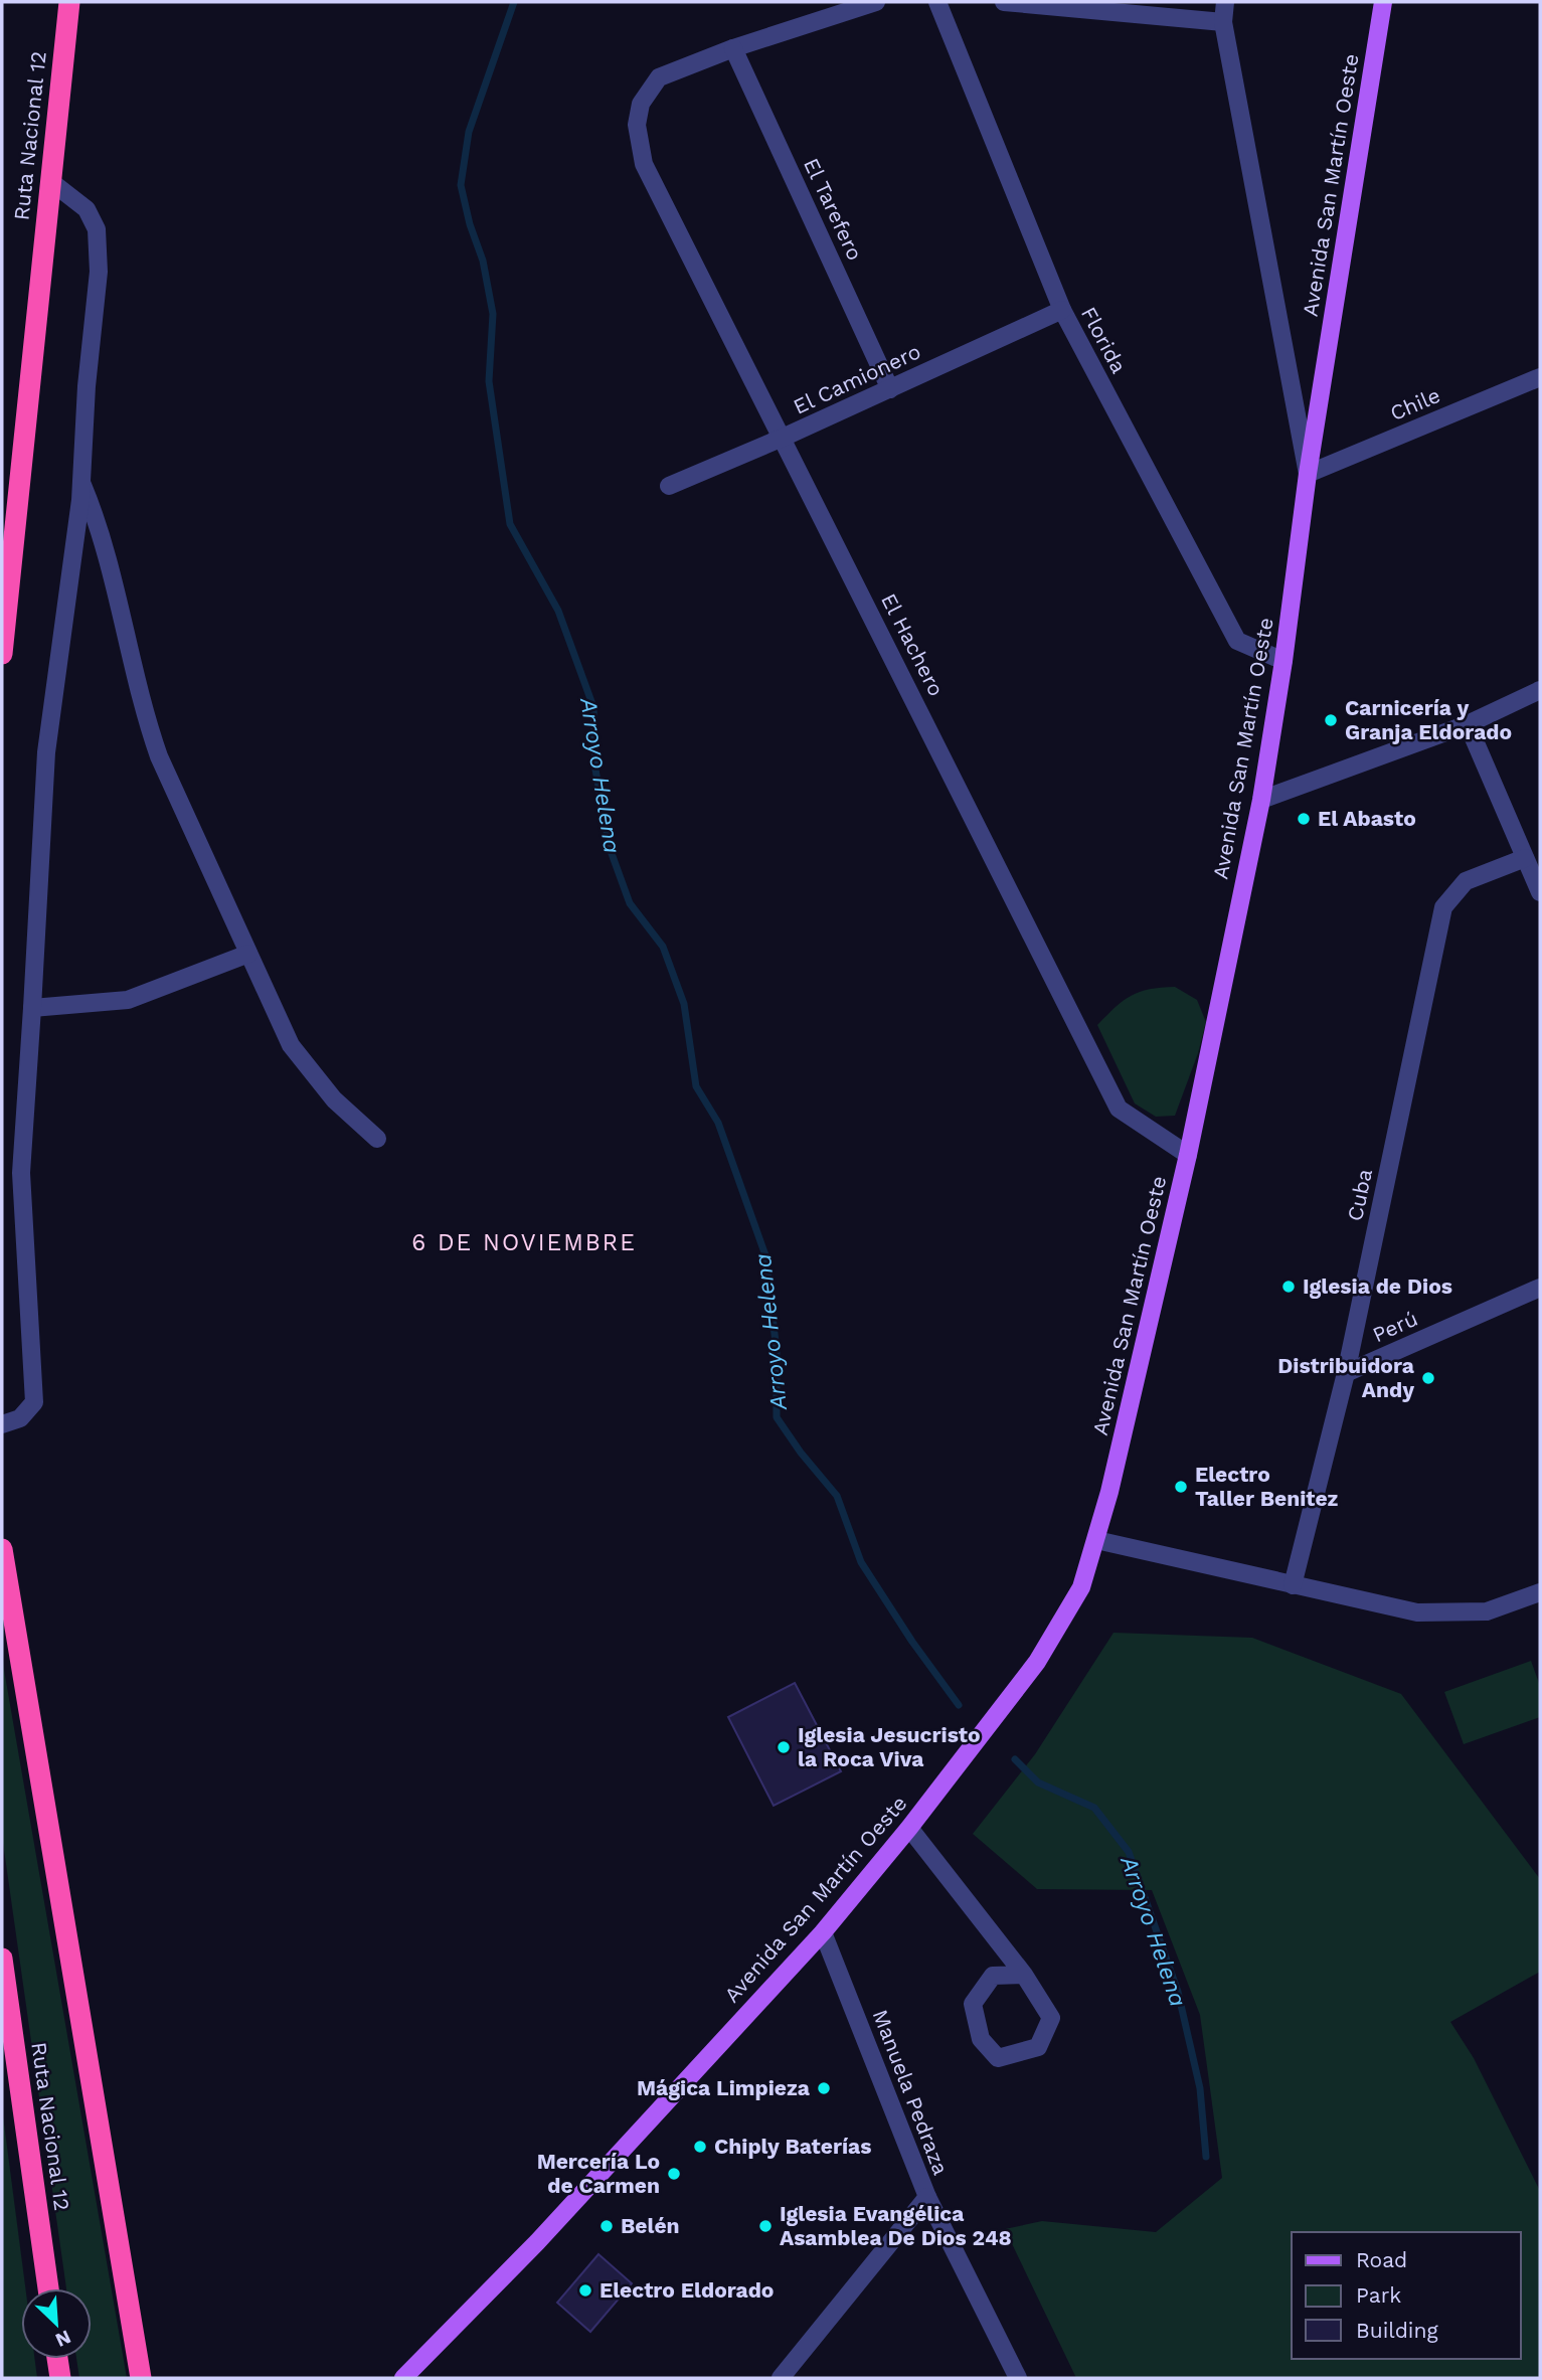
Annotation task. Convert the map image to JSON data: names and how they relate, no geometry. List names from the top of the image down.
{
  "streets": {
    "highway": ["Ruta Nacional 12"],
    "main road": ["Avenida San Martín Oeste"],
    "street": [
      "El Tarefero",
      "Florida",
      "El Camionero",
      "Chile",
      "El Hachero",
      "Cuba",
      "Perú",
      "Manuela Pedraza"
    ]
  },
  "crossings": [
    ["Avenida San Martín Oeste", "Florida"],
    ["Avenida San Martín Oeste", "Chile"],
    ["Avenida San Martín Oeste", "El Hachero"],
    ["Avenida San Martín Oeste", "Manuela Pedraza"],
    ["El Tarefero", "El Camionero"],
    ["El Tarefero", "El Hachero"],
    ["Florida", "El Camionero"],
    ["El Camionero", "El Hachero"],
    ["Cuba", "Perú"]
  ],
  "districts": ["6 DE NOVIEMBRE"],
  "water": ["Arroyo Helena"],
  "places": [
    "Carnicería y Granja Eldorado",
    "El Abasto",
    "Iglesia de Dios",
    "Distribuidora Andy",
    "Electro Taller Benitez",
    "Iglesia Jesucristo la Roca Viva",
    "Mágica Limpieza",
    "Chiply Baterías",
    "Mercería Lo de Carmen",
    "Belén",
    "Iglesia Evangélica Asamblea De Dios 248",
    "Electro Eldorado"
  ],
  "legend": ["Road", "Park", "Building"],
  "north": "bottom right"
}
